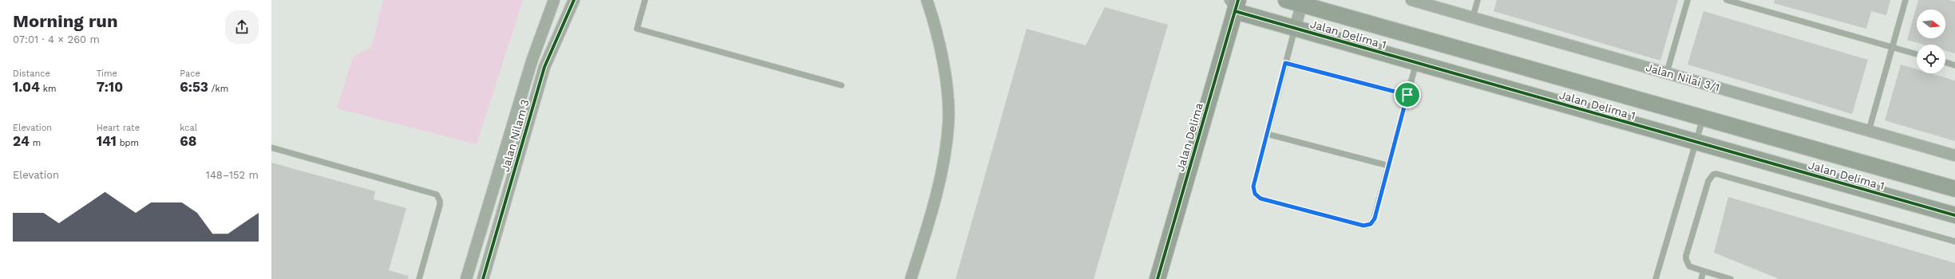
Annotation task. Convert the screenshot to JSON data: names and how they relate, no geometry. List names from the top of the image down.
{
  "streets": {
    "street": [
      "Jalan Delima 1",
      "Jalan Nilai 3/1",
      "Jalan Nilam 3",
      "Jalan Delima"
    ]
  },
  "crossings": [
    ["Jalan Delima 1", "Jalan Delima"]
  ],
  "north": "right",
  "page": {
    "heading": ["Morning run", "07:01 · 4 × 260 m"],
    "stats": [
      ["Distance", "1.04 km"],
      ["Time", "7:10"],
      ["Pace", "6:53 /km"],
      ["Elevation", "24 m"],
      ["Heart rate", "141 bpm"],
      ["kcal", "68"]
    ],
    "chart": ["Elevation", "148–152 m"]
  }
}
